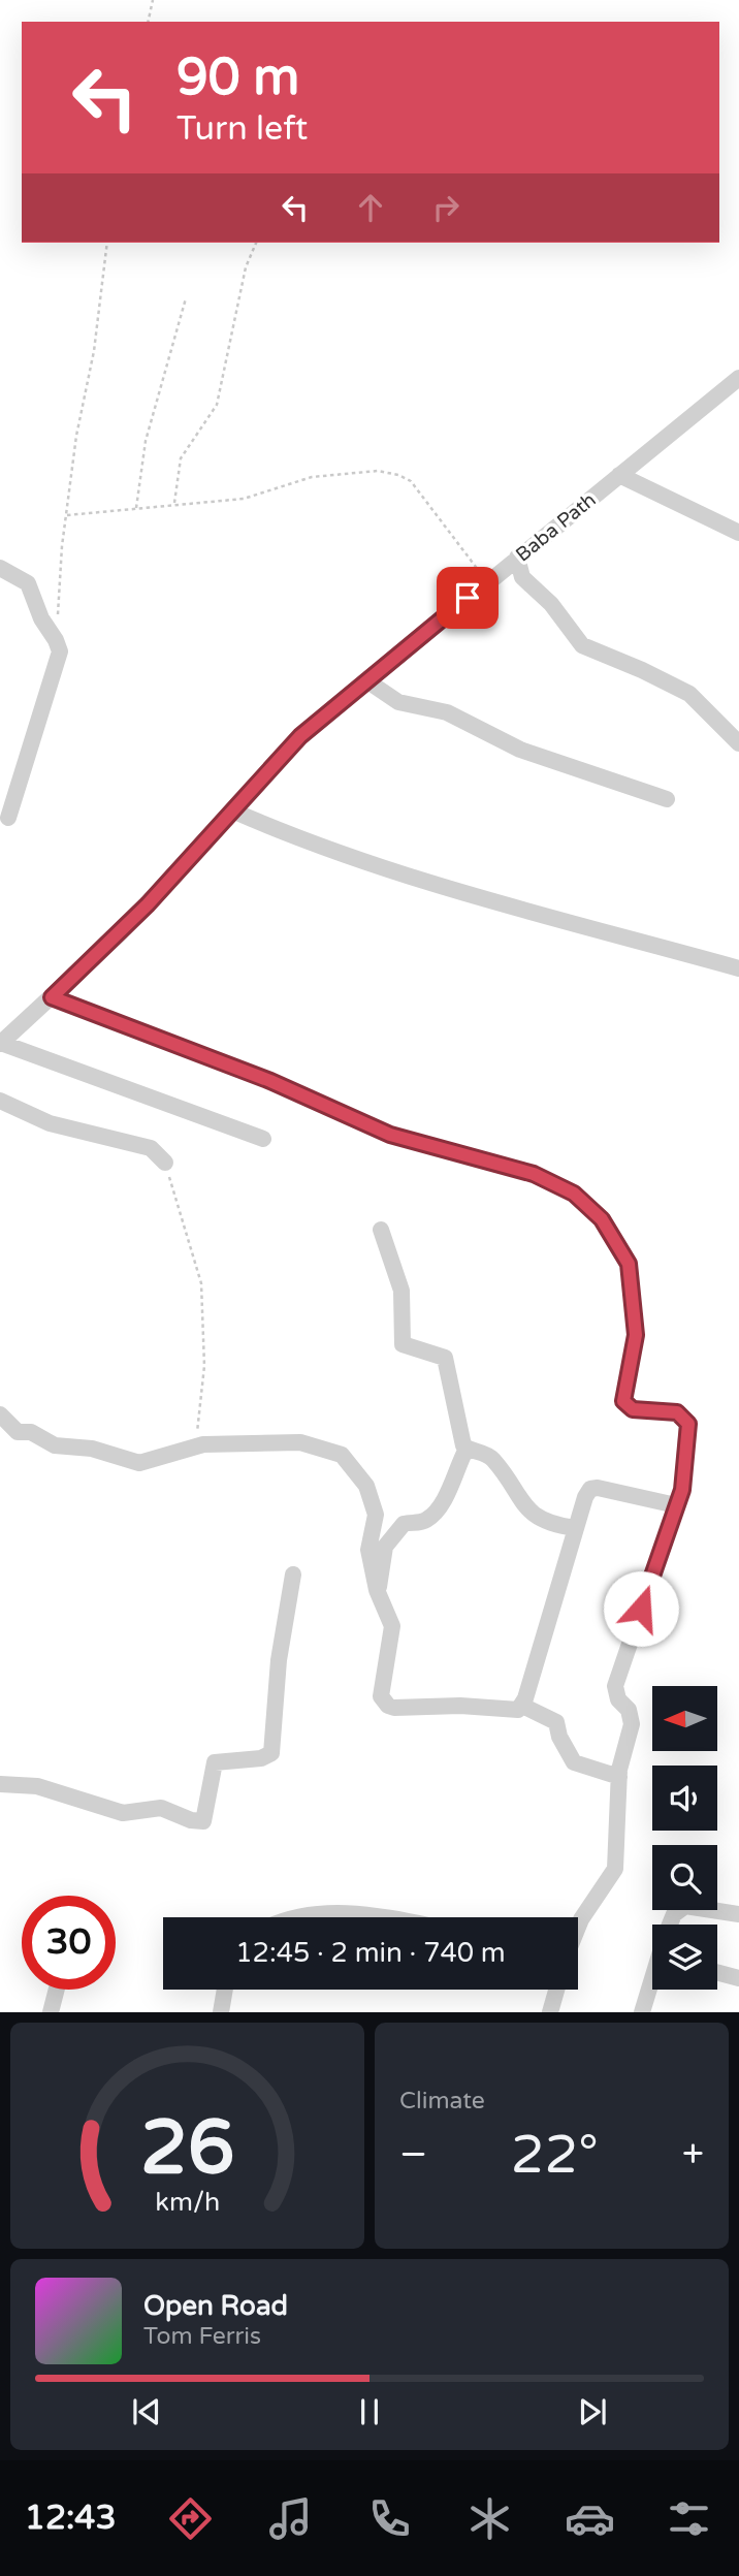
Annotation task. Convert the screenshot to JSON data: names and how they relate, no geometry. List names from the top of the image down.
{
  "streets": {
    "street": ["Baba Path"]
  },
  "north": "left",
  "page": {
    "turn": ["90 m", "Turn left"],
    "limit": "30",
    "trip": "12:45 · 2 min · 740 m",
    "tile": "Climate",
    "heat": ["−", "22°", "+"],
    "song": ["Open Road", "Tom Ferris"],
    "tabs": "12:43",
    "gauge": ["26", "km/h"]
  }
}
